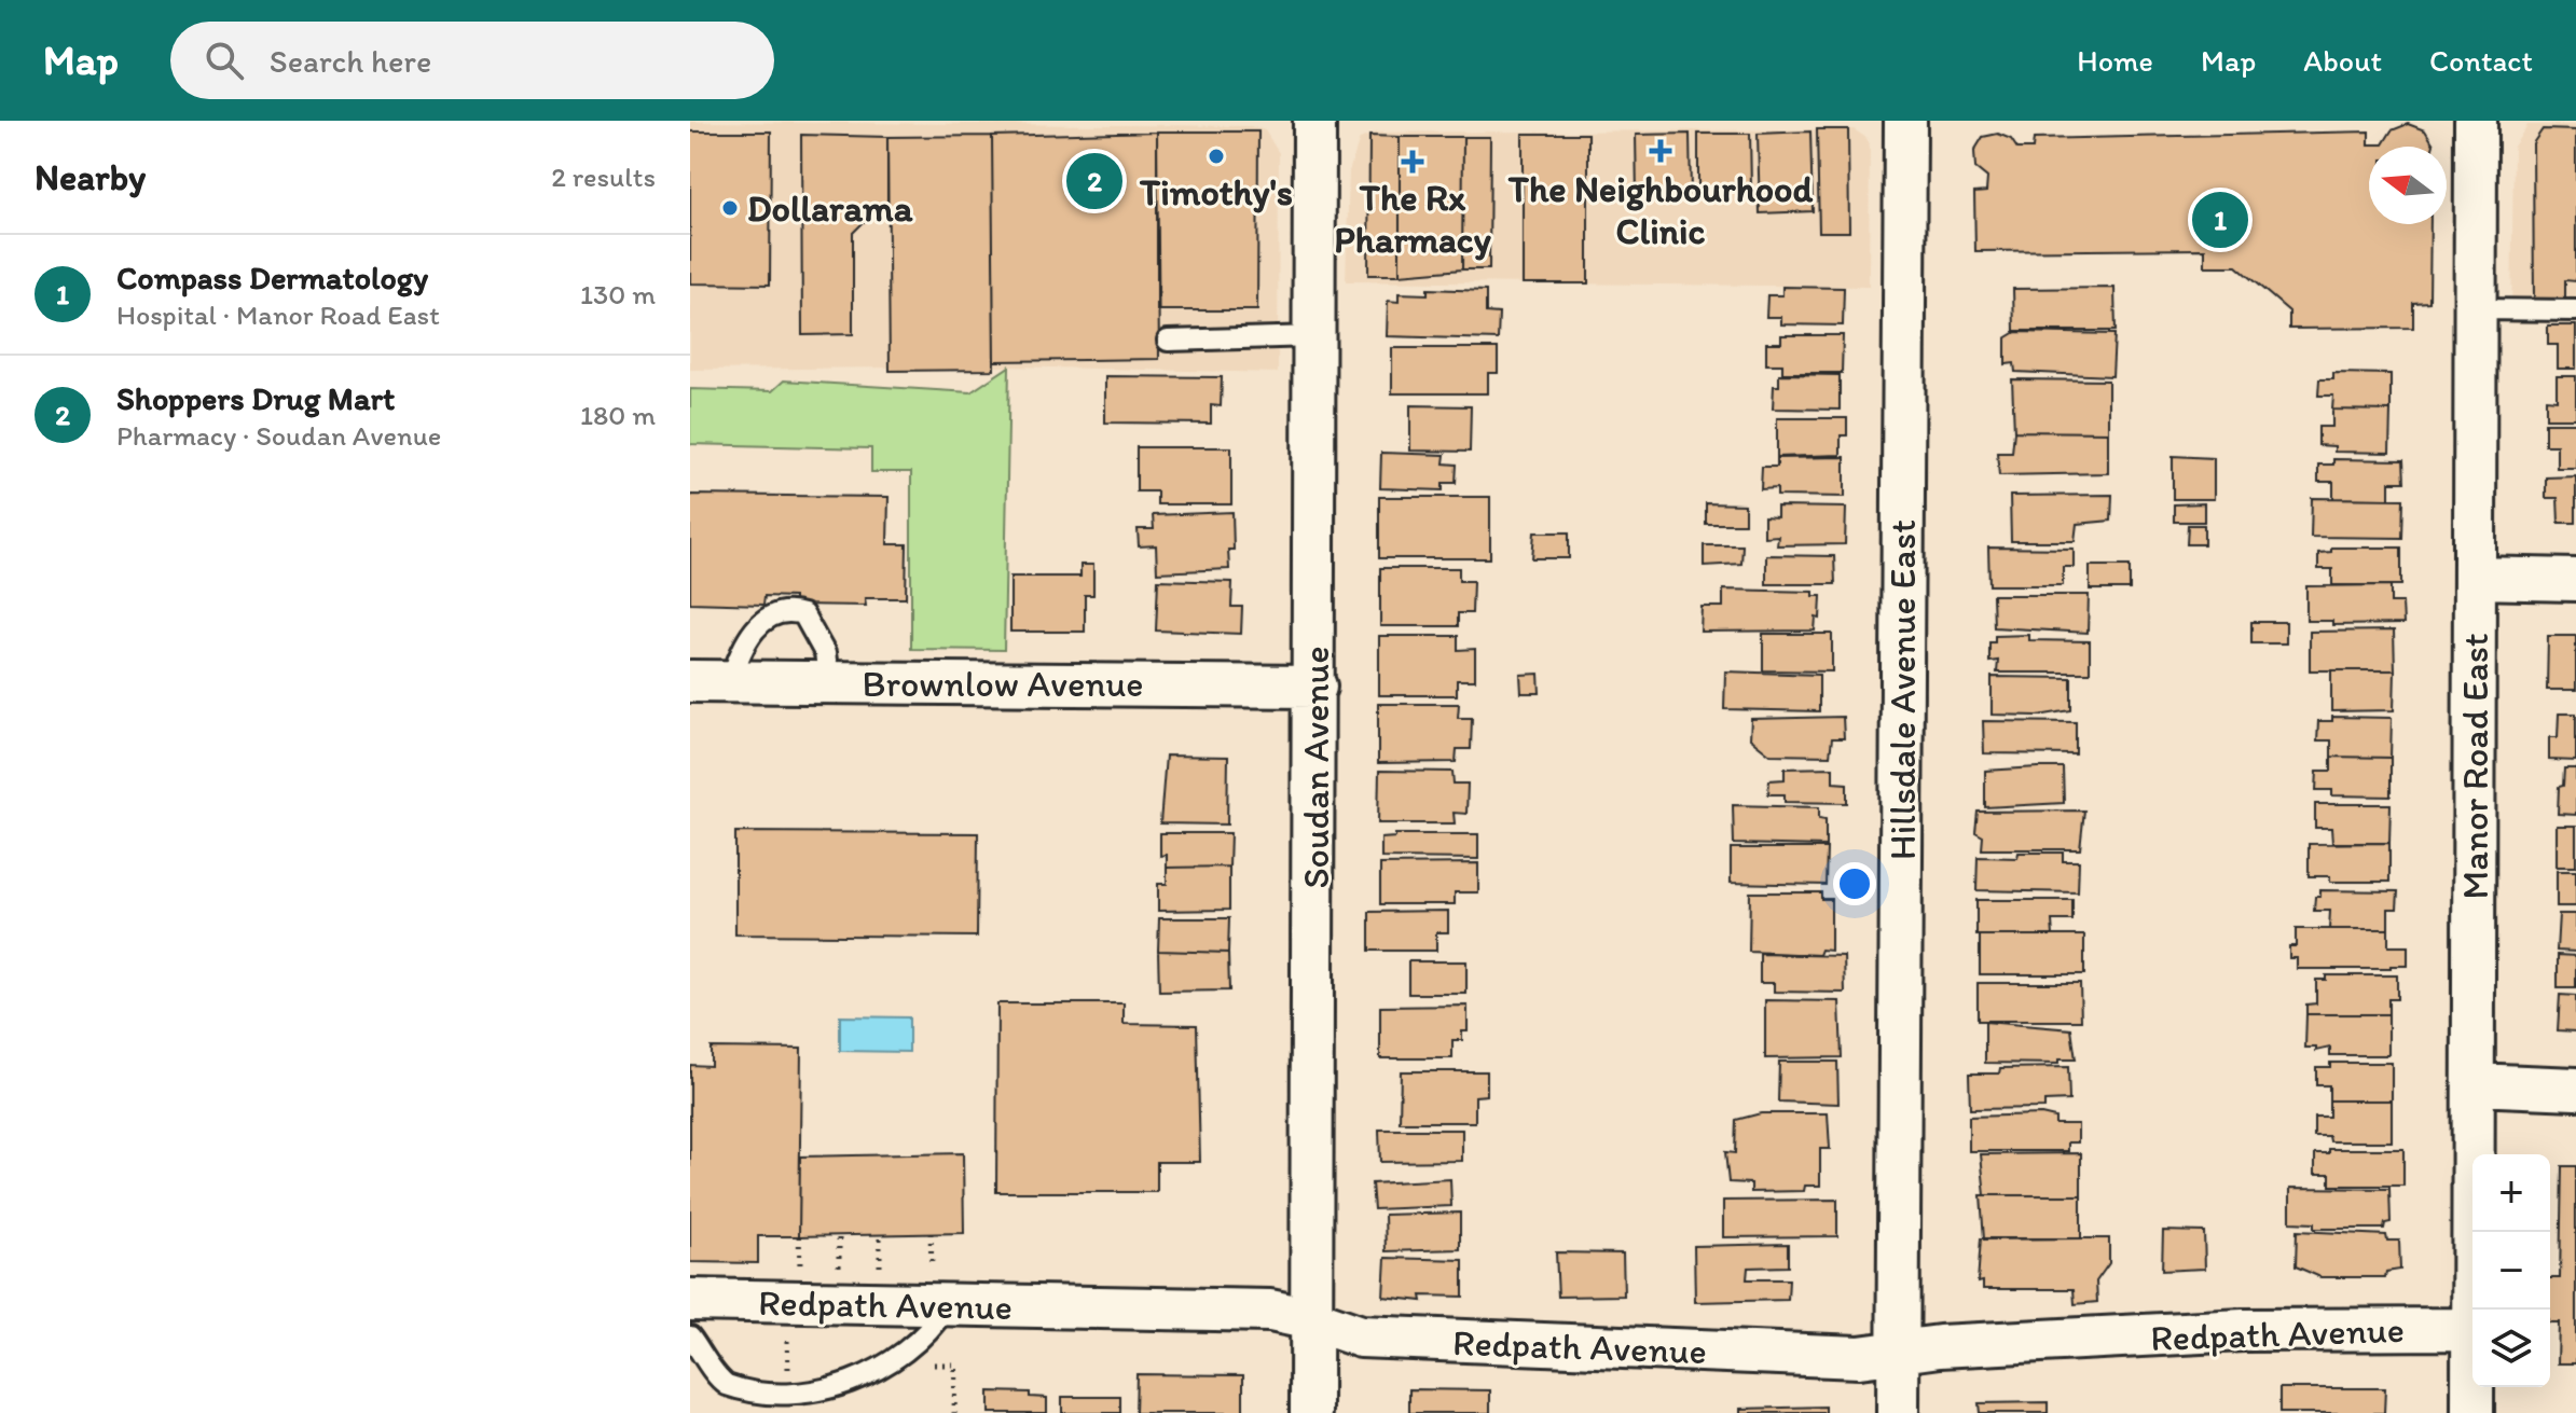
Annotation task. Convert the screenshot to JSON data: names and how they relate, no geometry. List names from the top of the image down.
{
  "streets": {
    "street": [
      "Brownlow Avenue",
      "Hillsdale Avenue East",
      "Manor Road East",
      "Soudan Avenue",
      "Redpath Avenue"
    ]
  },
  "crossings": [
    ["Brownlow Avenue", "Soudan Avenue"],
    ["Hillsdale Avenue East", "Redpath Avenue"],
    ["Soudan Avenue", "Redpath Avenue"]
  ],
  "places": {
    "health": ["The Neighbourhood Clinic", "The Rx Pharmacy"],
    "other": ["Timothy's", "Dollarama"]
  },
  "north": "left",
  "page": {
    "header": "Map",
    "search": "Search here",
    "nav": [
      "Home",
      "Map",
      "About",
      "Contact"
    ],
    "heading": ["Nearby", "2 results"],
    "pins": ["2", "1"],
    "list": [
      {
        "mark": "1",
        "name": "Compass Dermatology",
        "note": "Hospital · Manor Road East",
        "value": "130 m"
      },
      {
        "mark": "2",
        "name": "Shoppers Drug Mart",
        "note": "Pharmacy · Soudan Avenue",
        "value": "180 m"
      }
    ],
    "map_buttons": ["+", "−"]
  }
}
